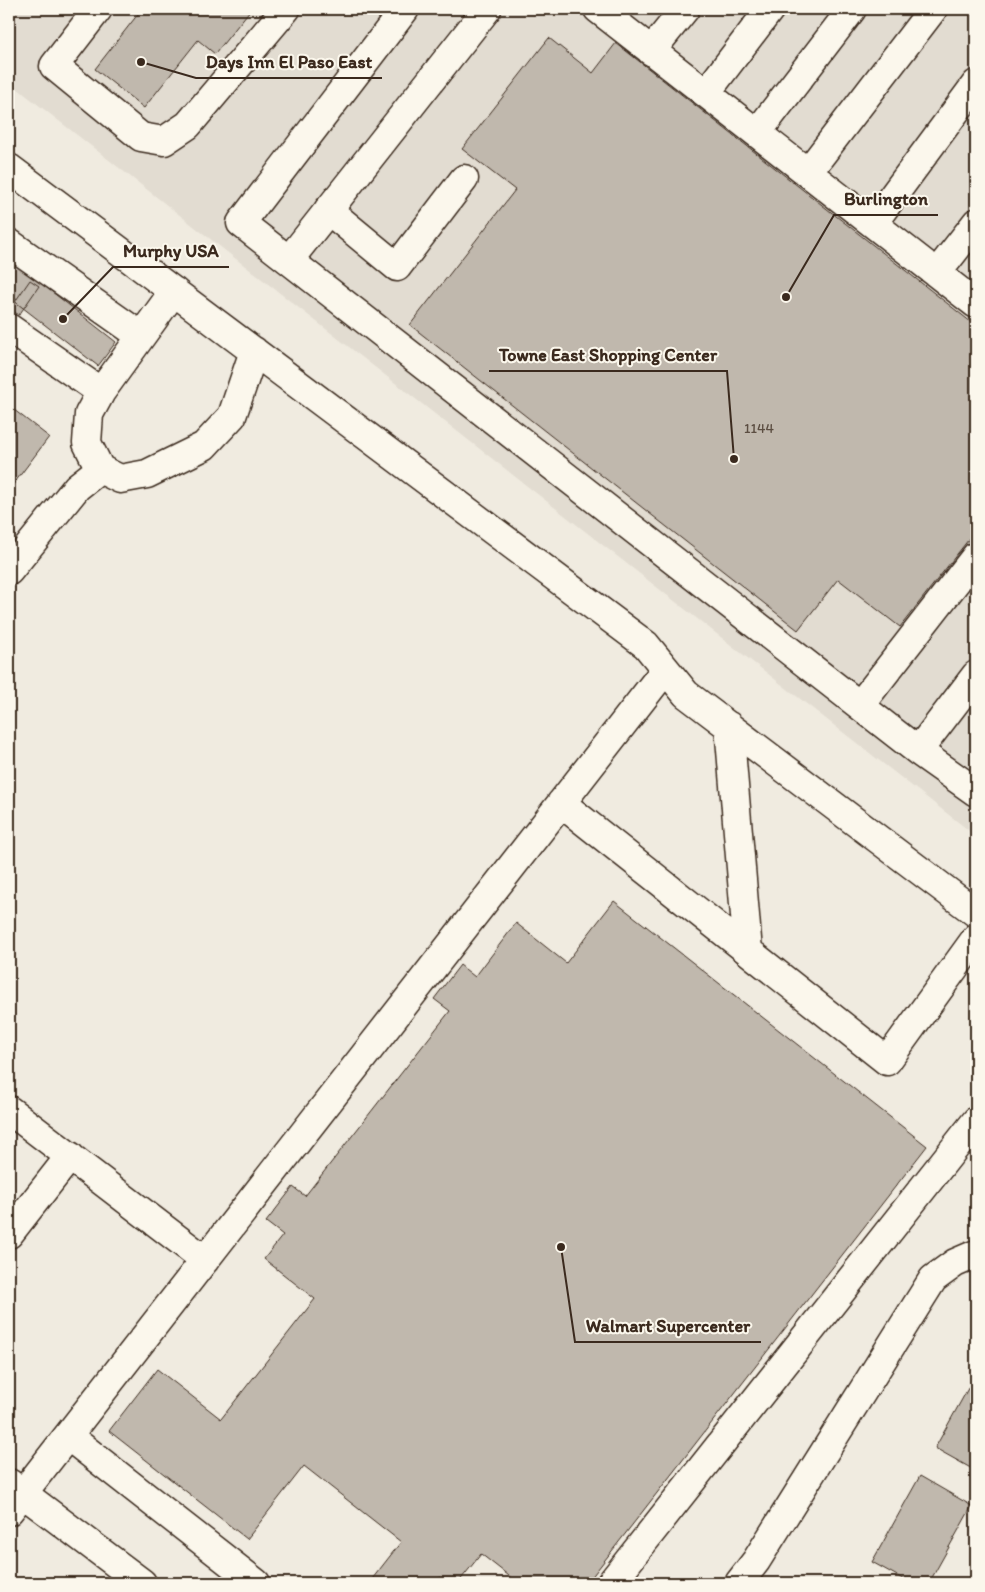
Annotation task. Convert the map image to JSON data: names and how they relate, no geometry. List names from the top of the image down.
{
  "places": [
    "Days Inn El Paso East",
    "Burlington",
    "Murphy USA",
    "Towne East Shopping Center",
    "Walmart Supercenter"
  ],
  "house_numbers": ["1144"]
}
